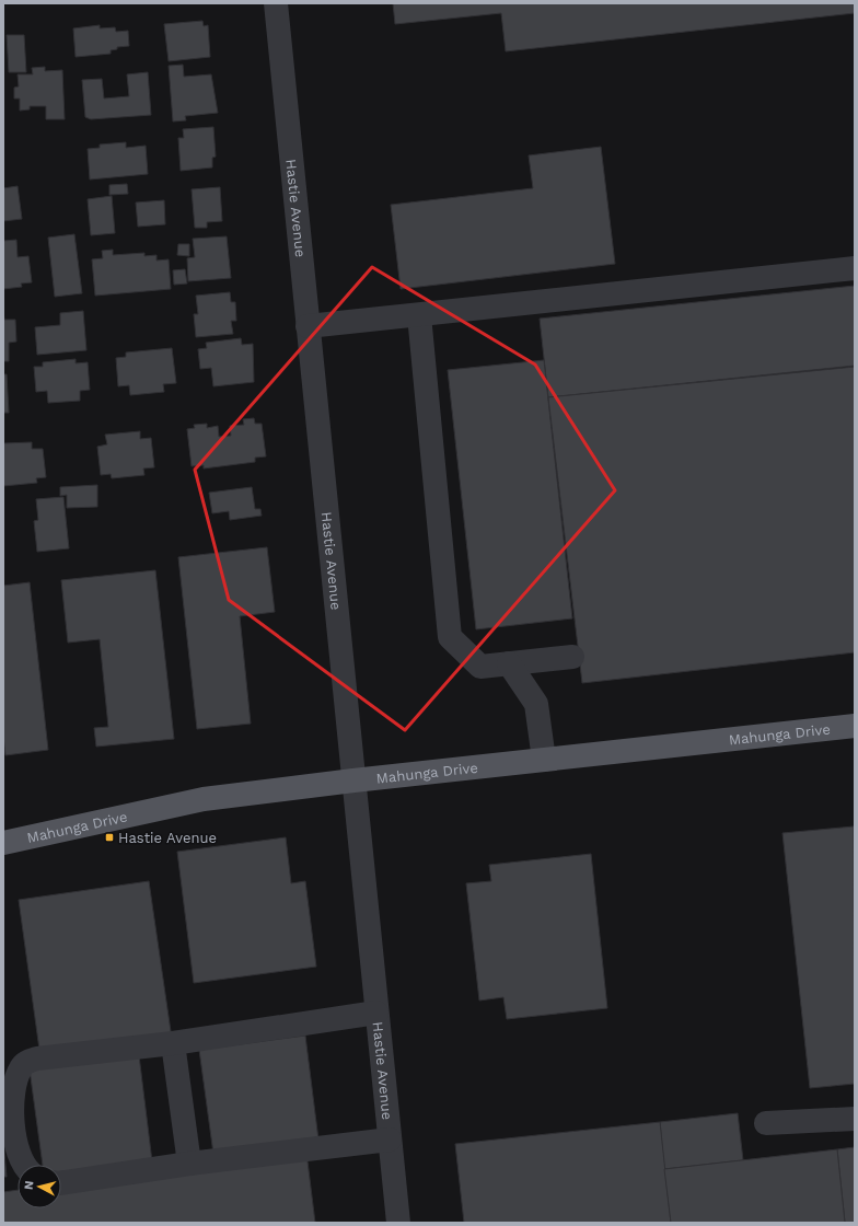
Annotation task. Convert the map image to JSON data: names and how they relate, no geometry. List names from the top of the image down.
{
  "streets": {
    "main road": ["Mahunga Drive"],
    "street": ["Hastie Avenue"]
  },
  "crossings": [
    ["Hastie Avenue", "Mahunga Drive"]
  ],
  "places": {
    "transit": ["Hastie Avenue"]
  },
  "north": "left"
}
